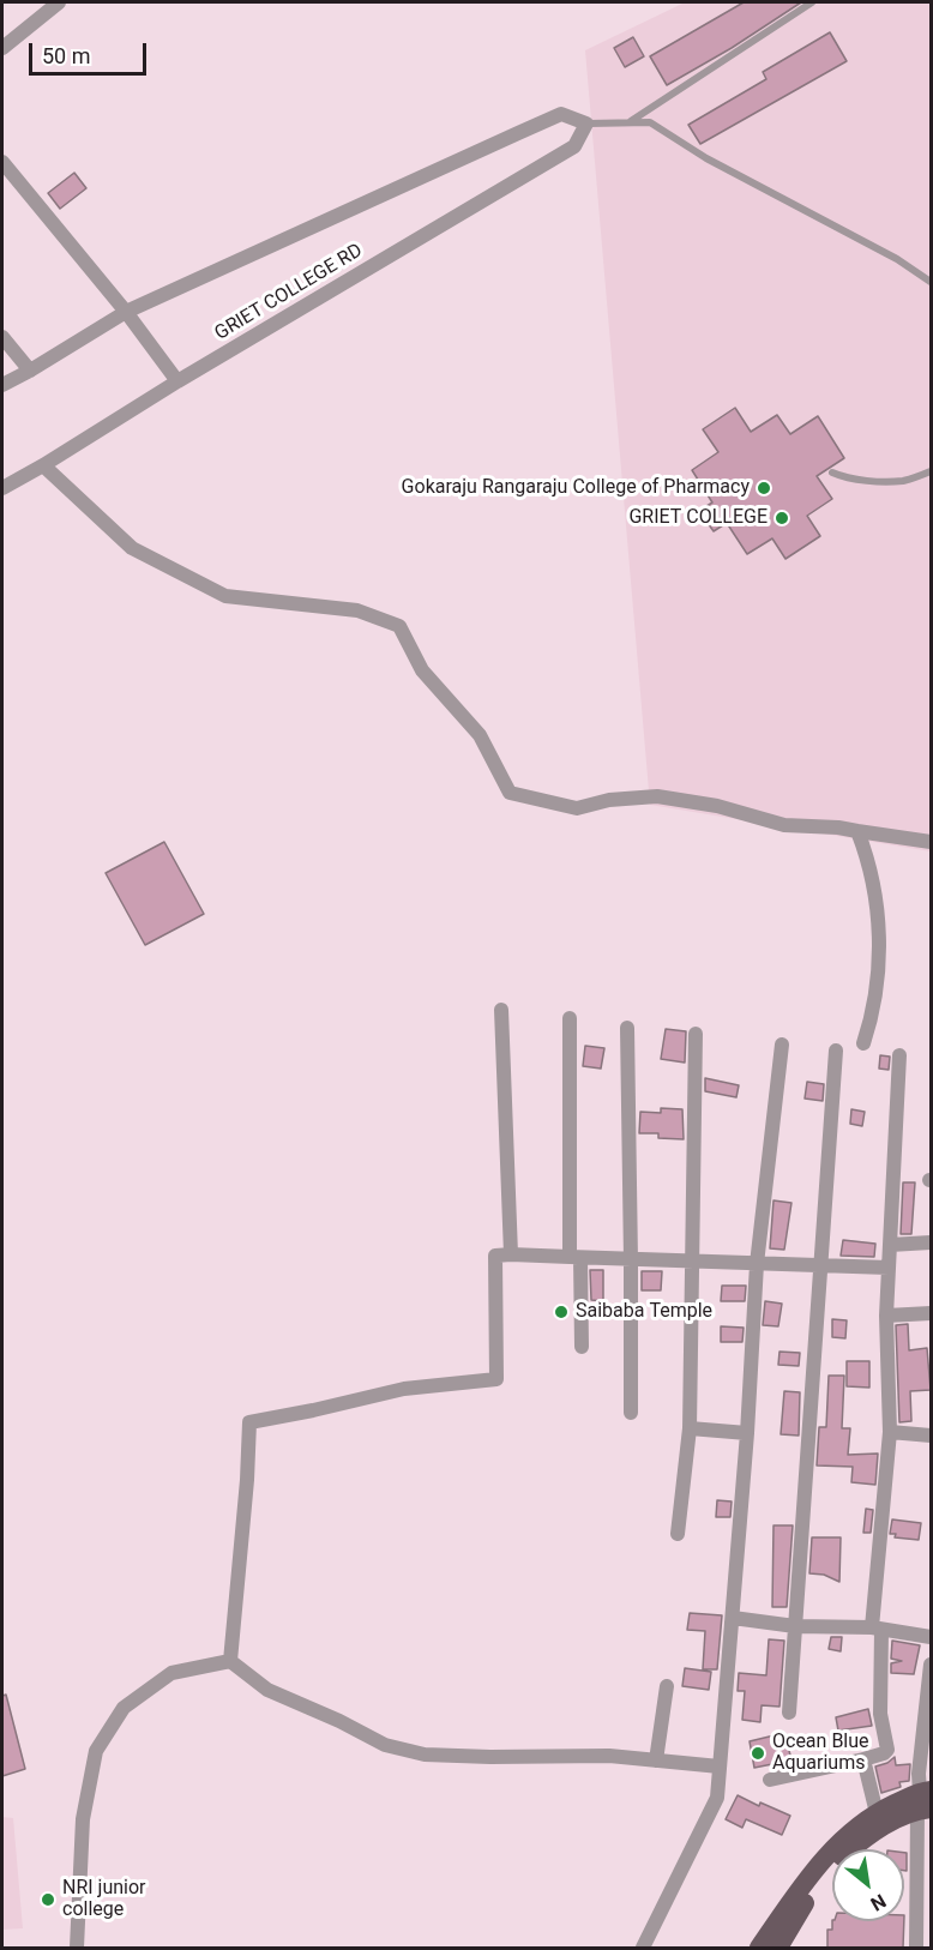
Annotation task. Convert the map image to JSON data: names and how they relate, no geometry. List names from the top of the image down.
{
  "streets": {
    "street": ["GRIET COLLEGE RD"]
  },
  "places": [
    "Gokaraju Rangaraju College of Pharmacy",
    "GRIET COLLEGE",
    "Saibaba Temple",
    "Ocean Blue Aquariums",
    "NRI junior college"
  ],
  "scale_bar": "50 m",
  "north": "bottom right"
}
